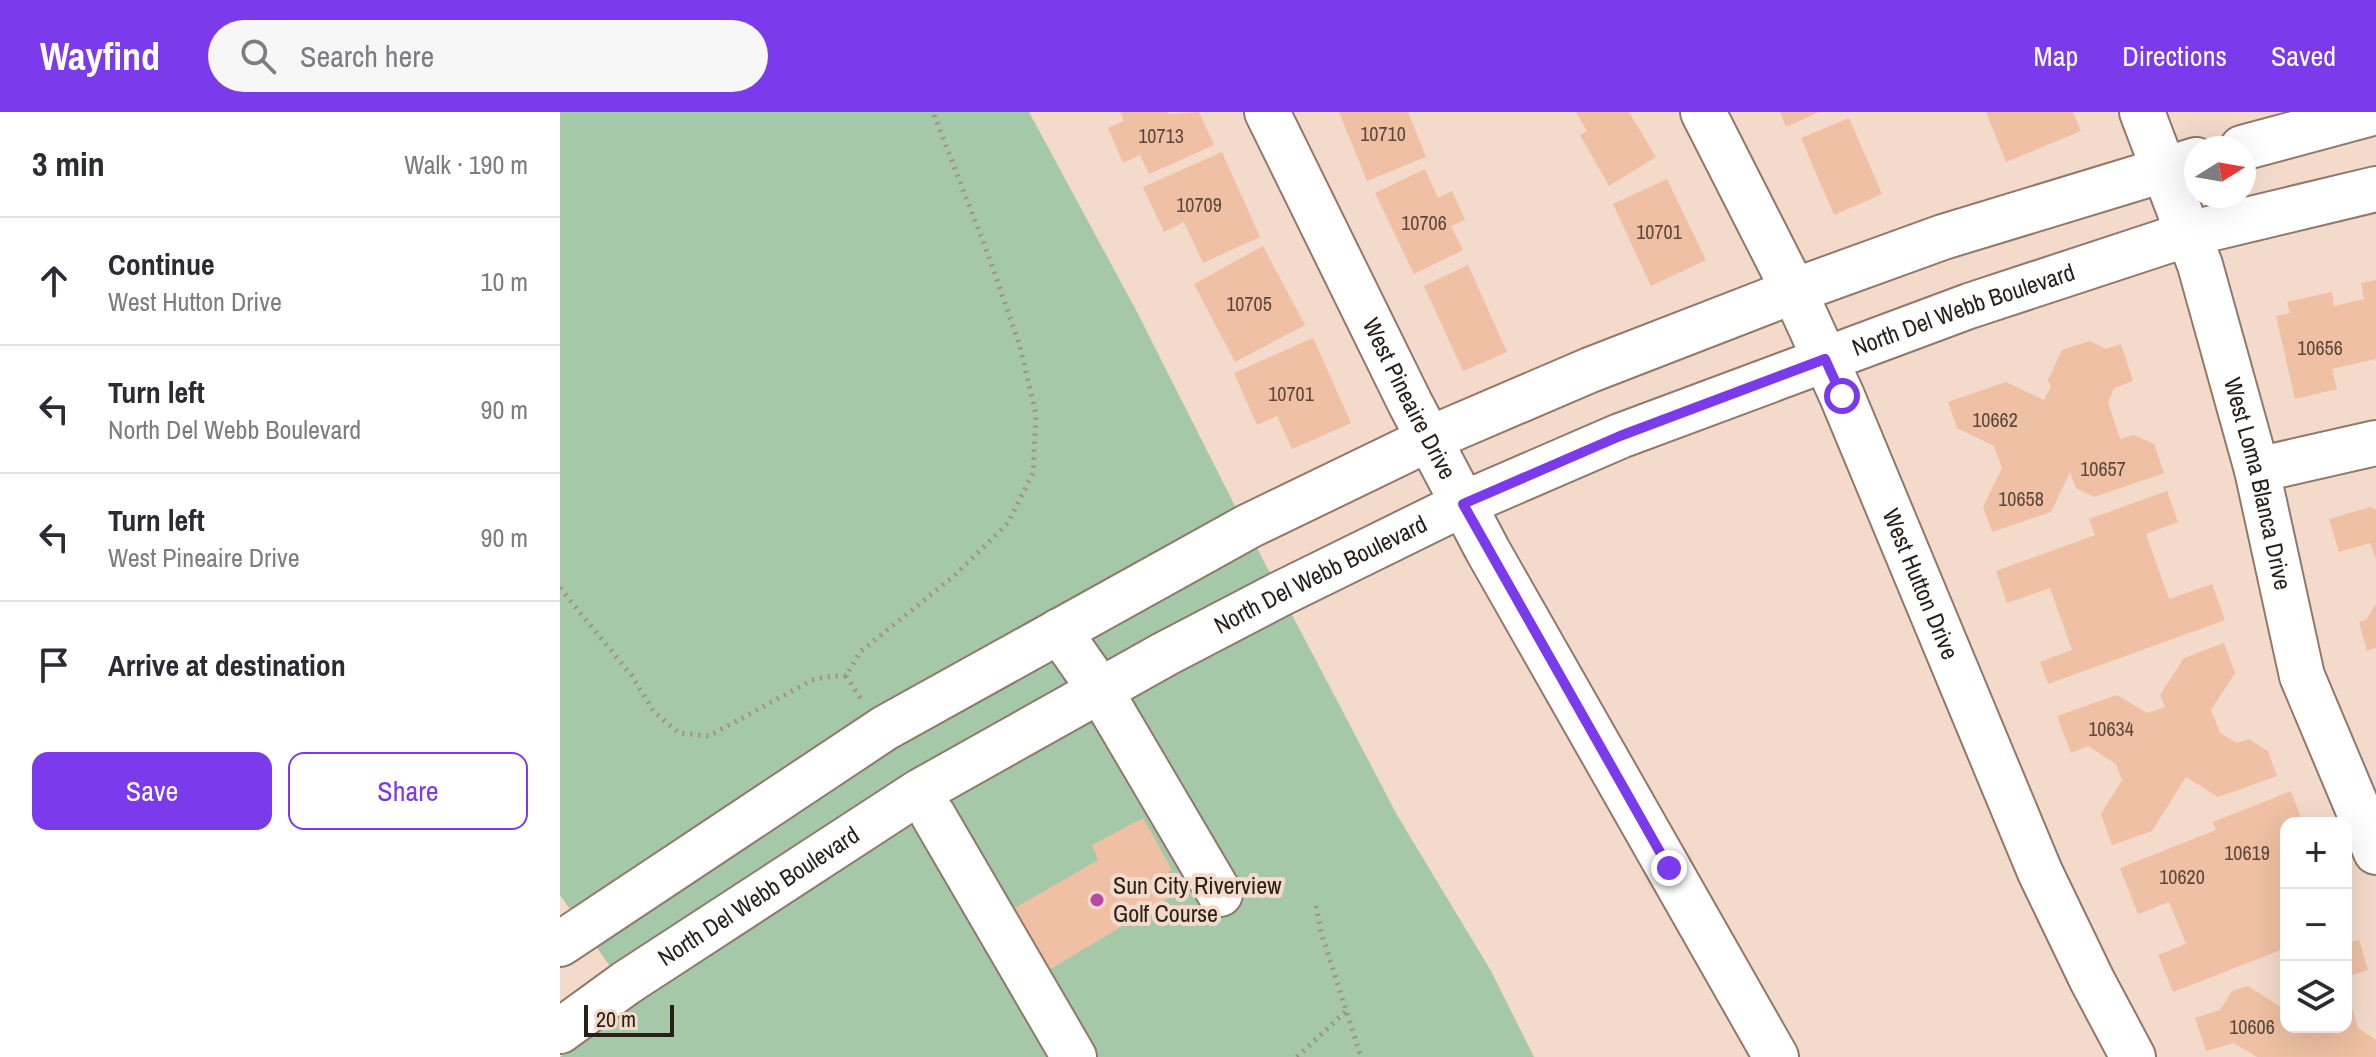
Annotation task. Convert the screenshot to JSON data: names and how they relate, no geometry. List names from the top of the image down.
{
  "streets": {
    "street": [
      "North Del Webb Boulevard",
      "West Pineaire Drive",
      "West Loma Blanca Drive",
      "West Hutton Drive"
    ]
  },
  "crossings": [
    ["North Del Webb Boulevard", "West Pineaire Drive"],
    ["North Del Webb Boulevard", "West Loma Blanca Drive"],
    ["North Del Webb Boulevard", "West Hutton Drive"]
  ],
  "places": ["Sun City Riverview Golf Course"],
  "house_numbers": [
    "10710",
    "10713",
    "10709",
    "10706",
    "10701",
    "10705",
    "10656",
    "10701",
    "10662",
    "10657",
    "10658",
    "10634",
    "10619",
    "10620",
    "10606"
  ],
  "scale_bar": "20 m",
  "north": "right",
  "page": {
    "header": "Wayfind",
    "search": "Search here",
    "nav": ["Map", "Directions", "Saved"],
    "heading": ["3 min", "Walk · 190 m"],
    "list": [
      ["Continue", "West Hutton Drive", "10 m"],
      ["Turn left", "North Del Webb Boulevard", "90 m"],
      ["Turn left", "West Pineaire Drive", "90 m"],
      "Arrive at destination"
    ],
    "buttons": ["Save", "Share"],
    "map_buttons": ["+", "−"],
    "scale": "20 m"
  }
}
